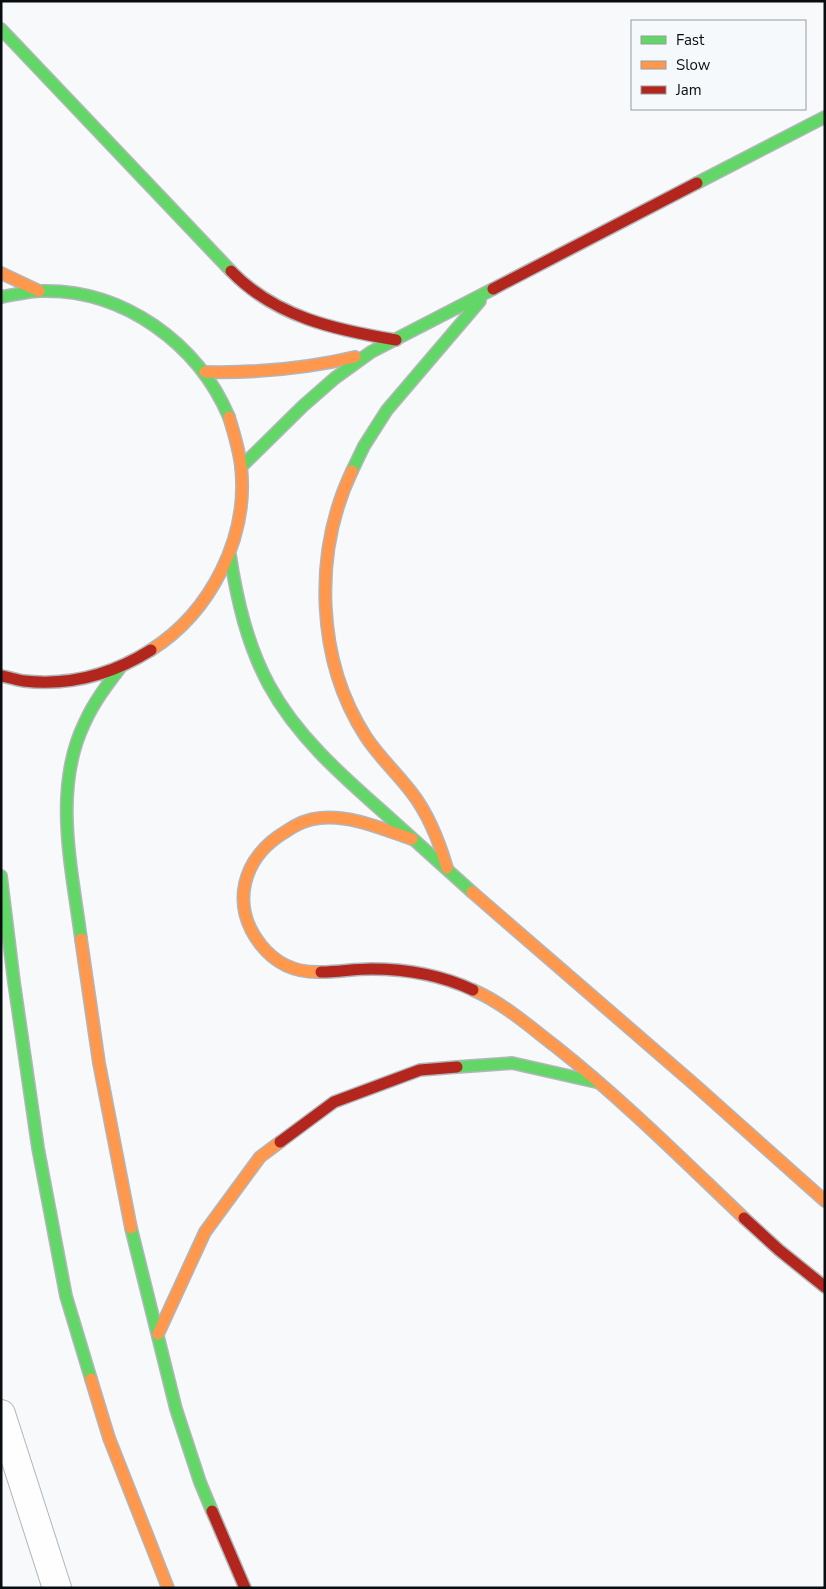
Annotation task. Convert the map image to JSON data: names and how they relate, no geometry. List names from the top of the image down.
{
  "legend": ["Fast", "Slow", "Jam"]
}
